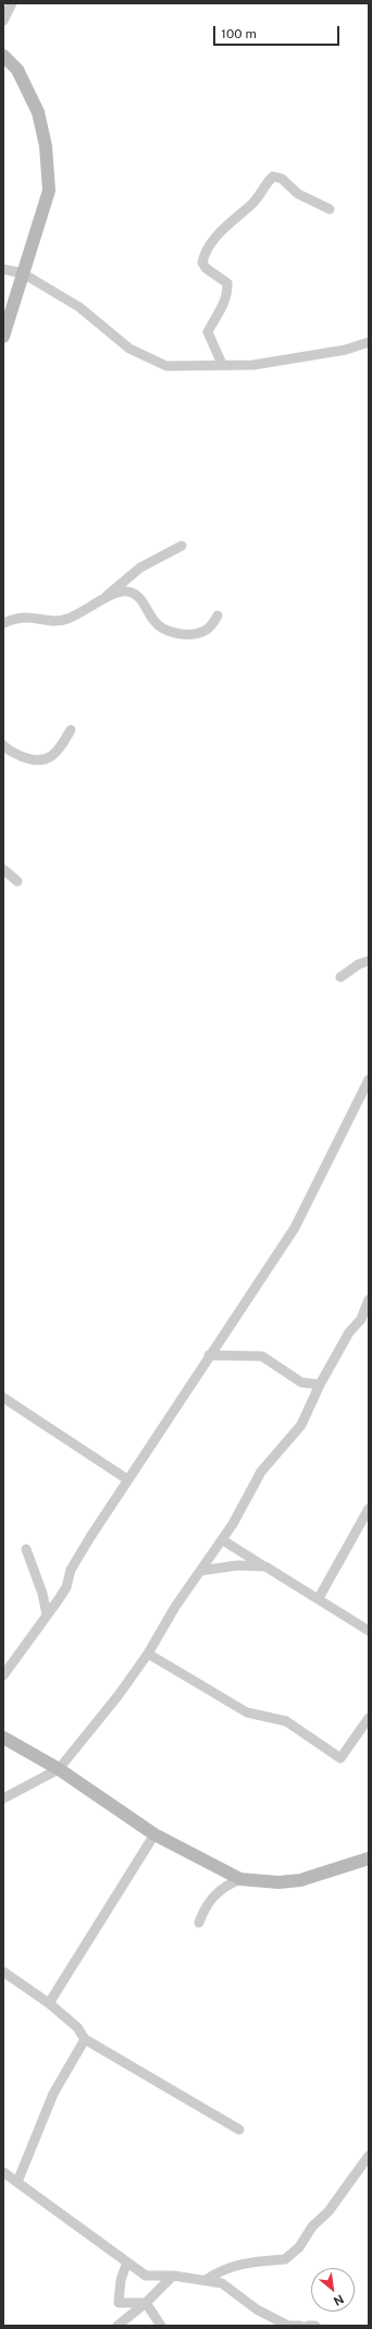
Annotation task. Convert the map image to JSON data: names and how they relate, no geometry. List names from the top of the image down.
{
  "scale_bar": "100 m",
  "north": "bottom right"
}
